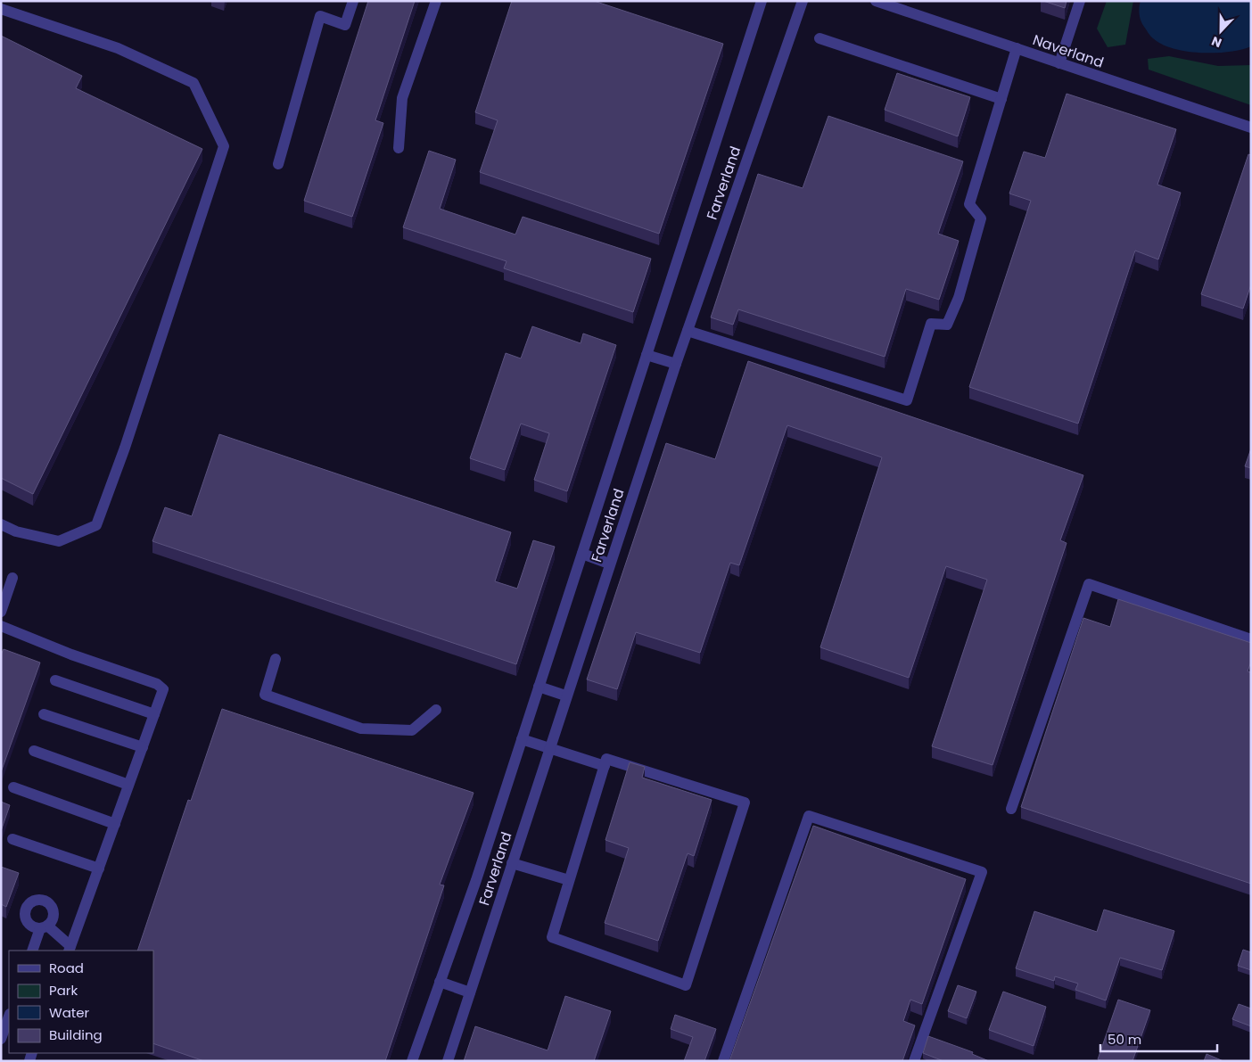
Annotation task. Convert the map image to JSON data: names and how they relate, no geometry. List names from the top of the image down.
{
  "streets": {
    "street": ["Naverland", "Farverland"]
  },
  "legend": [
    "Road",
    "Park",
    "Water",
    "Building"
  ],
  "scale_bar": "50 m",
  "north": "bottom"
}
